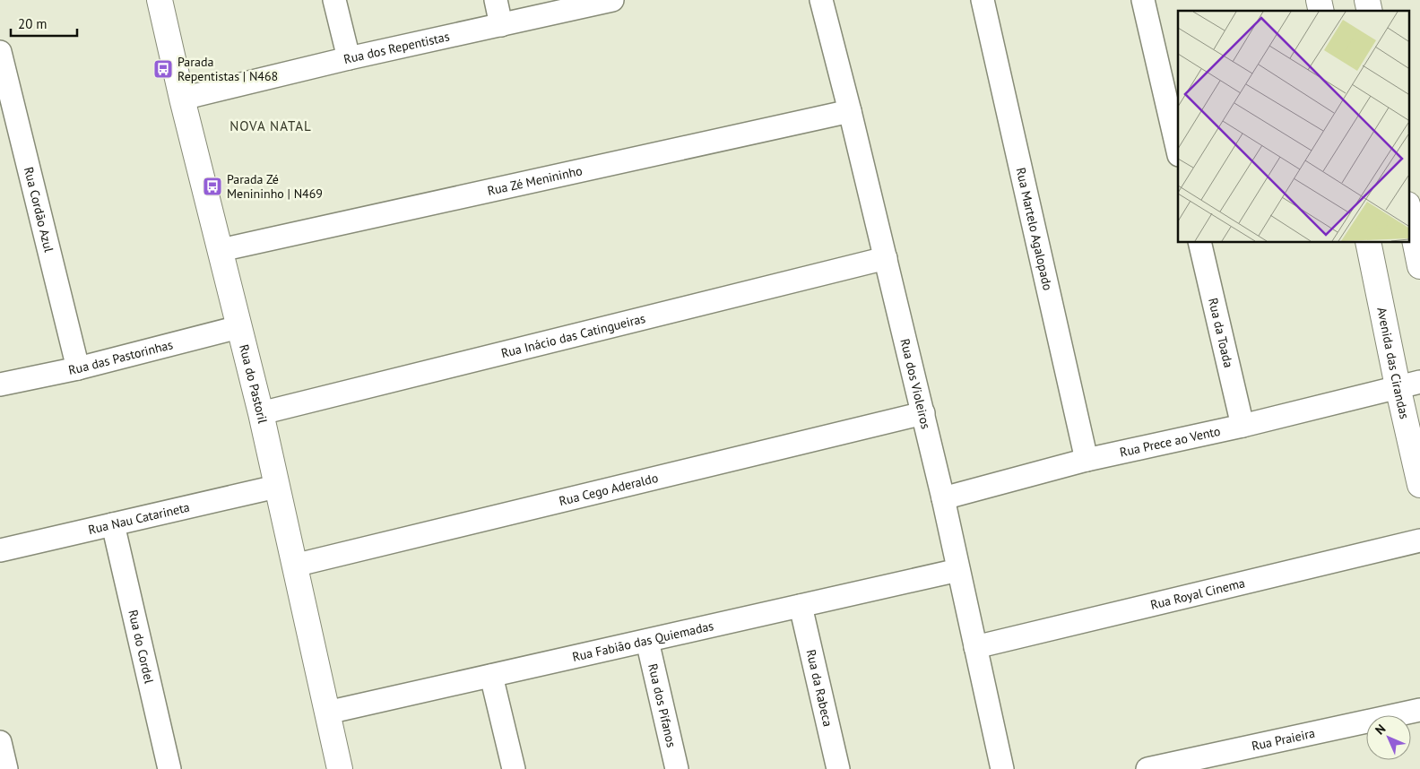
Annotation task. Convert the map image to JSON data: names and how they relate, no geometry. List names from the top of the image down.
{
  "streets": {
    "street": [
      "Rua dos Repentistas",
      "Rua Zé Menininho",
      "Rua Cordão Azul",
      "Rua Martelo Agalopado",
      "Rua da Toada",
      "Rua Inácio das Catingueiras",
      "Rua das Pastorinhas",
      "Avenida das Cirandas",
      "Rua do Pastoril",
      "Rua dos Violeiros",
      "Rua Prece ao Vento",
      "Rua Cego Aderaldo",
      "Rua Nau Catarineta",
      "Rua Royal Cinema",
      "Rua Fabião das Quiemadas",
      "Rua do Cordel",
      "Rua da Rabeca",
      "Rua dos Pifanos",
      "Rua Praieira"
    ]
  },
  "crossings": [
    ["Rua dos Repentistas", "Rua do Pastoril"],
    ["Rua Zé Menininho", "Rua do Pastoril"],
    ["Rua Zé Menininho", "Rua dos Violeiros"],
    ["Rua Cordão Azul", "Rua das Pastorinhas"],
    ["Rua Martelo Agalopado", "Rua Prece ao Vento"],
    ["Rua da Toada", "Rua Prece ao Vento"],
    ["Rua Inácio das Catingueiras", "Rua do Pastoril"],
    ["Rua Inácio das Catingueiras", "Rua dos Violeiros"],
    ["Rua das Pastorinhas", "Rua do Pastoril"],
    ["Avenida das Cirandas", "Rua Prece ao Vento"],
    ["Rua do Pastoril", "Rua Cego Aderaldo"],
    ["Rua do Pastoril", "Rua Nau Catarineta"],
    ["Rua do Pastoril", "Rua Fabião das Quiemadas"],
    ["Rua dos Violeiros", "Rua Prece ao Vento"],
    ["Rua dos Violeiros", "Rua Cego Aderaldo"],
    ["Rua dos Violeiros", "Rua Royal Cinema"],
    ["Rua dos Violeiros", "Rua Fabião das Quiemadas"],
    ["Rua Nau Catarineta", "Rua do Cordel"],
    ["Rua Fabião das Quiemadas", "Rua da Rabeca"],
    ["Rua Fabião das Quiemadas", "Rua dos Pifanos"]
  ],
  "districts": ["NOVA NATAL"],
  "places": {
    "bus stop": ["Parada Repentistas | N468", "Parada Zé Menininho | N469"]
  },
  "scale_bar": "20 m",
  "north": "top left"
}
